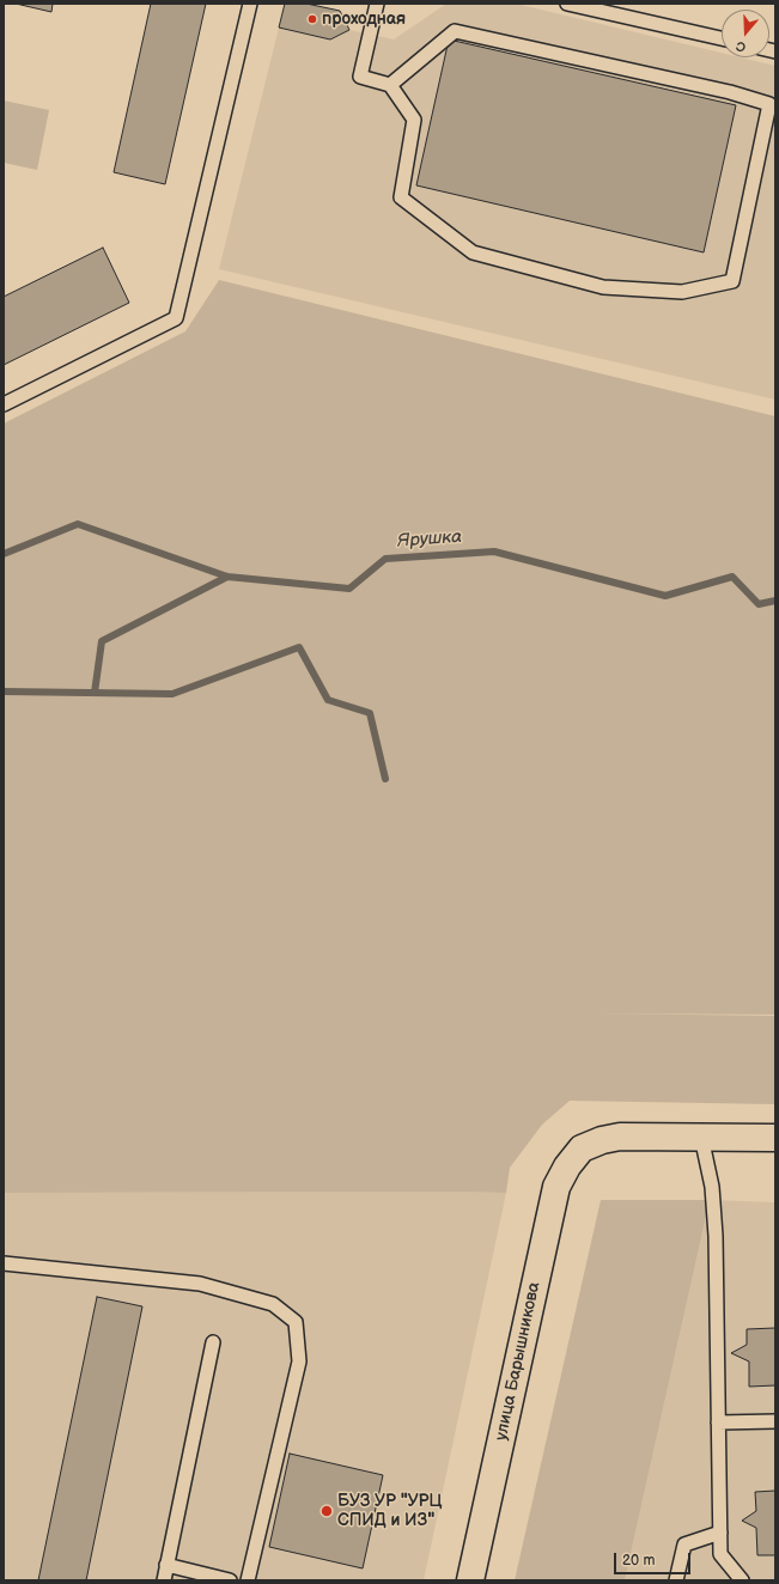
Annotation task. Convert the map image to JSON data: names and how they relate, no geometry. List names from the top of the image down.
{
  "streets": {
    "street": ["улица Барышникова"]
  },
  "water": ["Ярушка"],
  "places": ["проходная", "БУЗ УР \"УРЦ СПИД и ИЗ\""],
  "scale_bar": "20 m",
  "north": "bottom"
}
